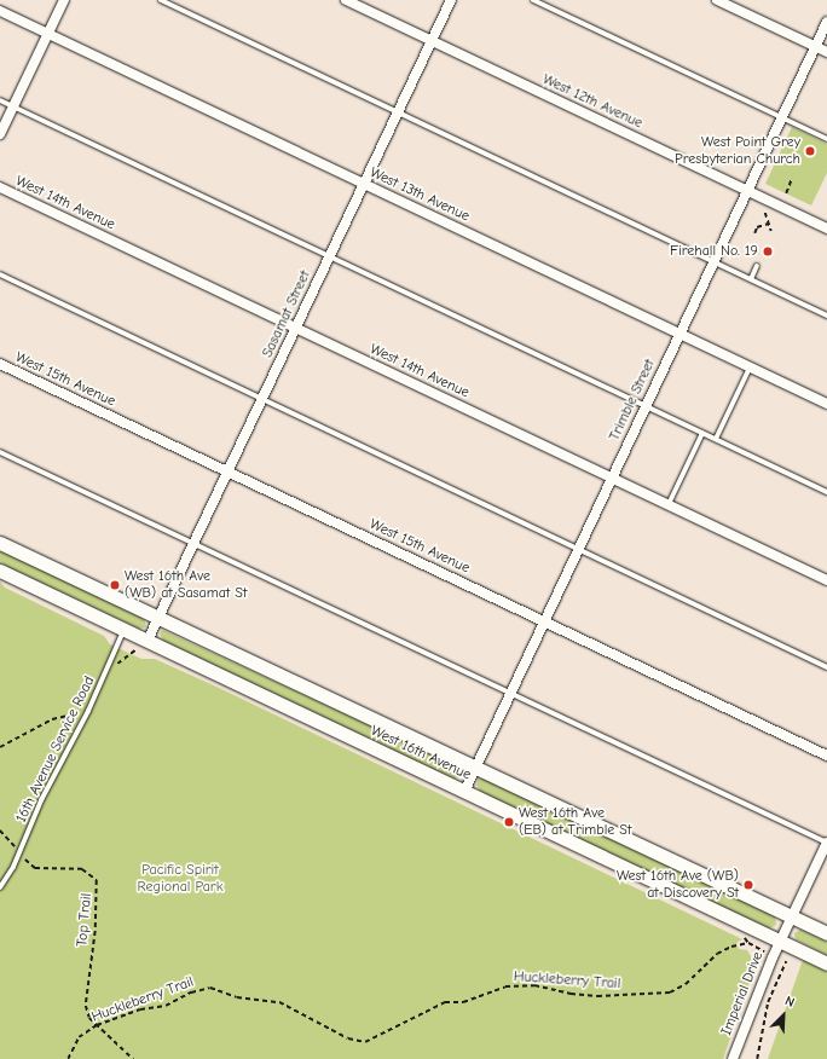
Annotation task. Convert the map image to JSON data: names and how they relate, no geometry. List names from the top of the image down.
{
  "streets": {
    "main road": ["West 16th Avenue"],
    "street": [
      "West 12th Avenue",
      "West 13th Avenue",
      "West 14th Avenue",
      "Sasamat Street",
      "West 15th Avenue",
      "Trimble Street",
      "Imperial Drive"
    ],
    "lane": ["16th Avenue Service Road"],
    "path": ["Top Trail", "Huckleberry Trail"]
  },
  "crossings": [
    ["West 12th Avenue", "Sasamat Street"],
    ["West 12th Avenue", "Trimble Street"],
    ["West 13th Avenue", "Sasamat Street"],
    ["West 13th Avenue", "Trimble Street"],
    ["West 14th Avenue", "Sasamat Street"],
    ["West 14th Avenue", "Trimble Street"],
    ["Sasamat Street", "West 15th Avenue"],
    ["Sasamat Street", "West 16th Avenue"],
    ["West 15th Avenue", "Trimble Street"],
    ["Trimble Street", "West 16th Avenue"],
    ["16th Avenue Service Road", "West 16th Avenue"],
    ["16th Avenue Service Road", "Top Trail"],
    ["West 16th Avenue", "Imperial Drive"],
    ["Top Trail", "Huckleberry Trail"]
  ],
  "parks": ["Pacific Spirit Regional Park"],
  "places": [
    "West Point Grey Presbyterian Church",
    "Firehall No. 19",
    "West 16th Ave (WB) at Sasamat St",
    "West 16th Ave (EB) at Trimble St",
    "West 16th Ave (WB) at Discovery St"
  ],
  "north": "top right"
}
